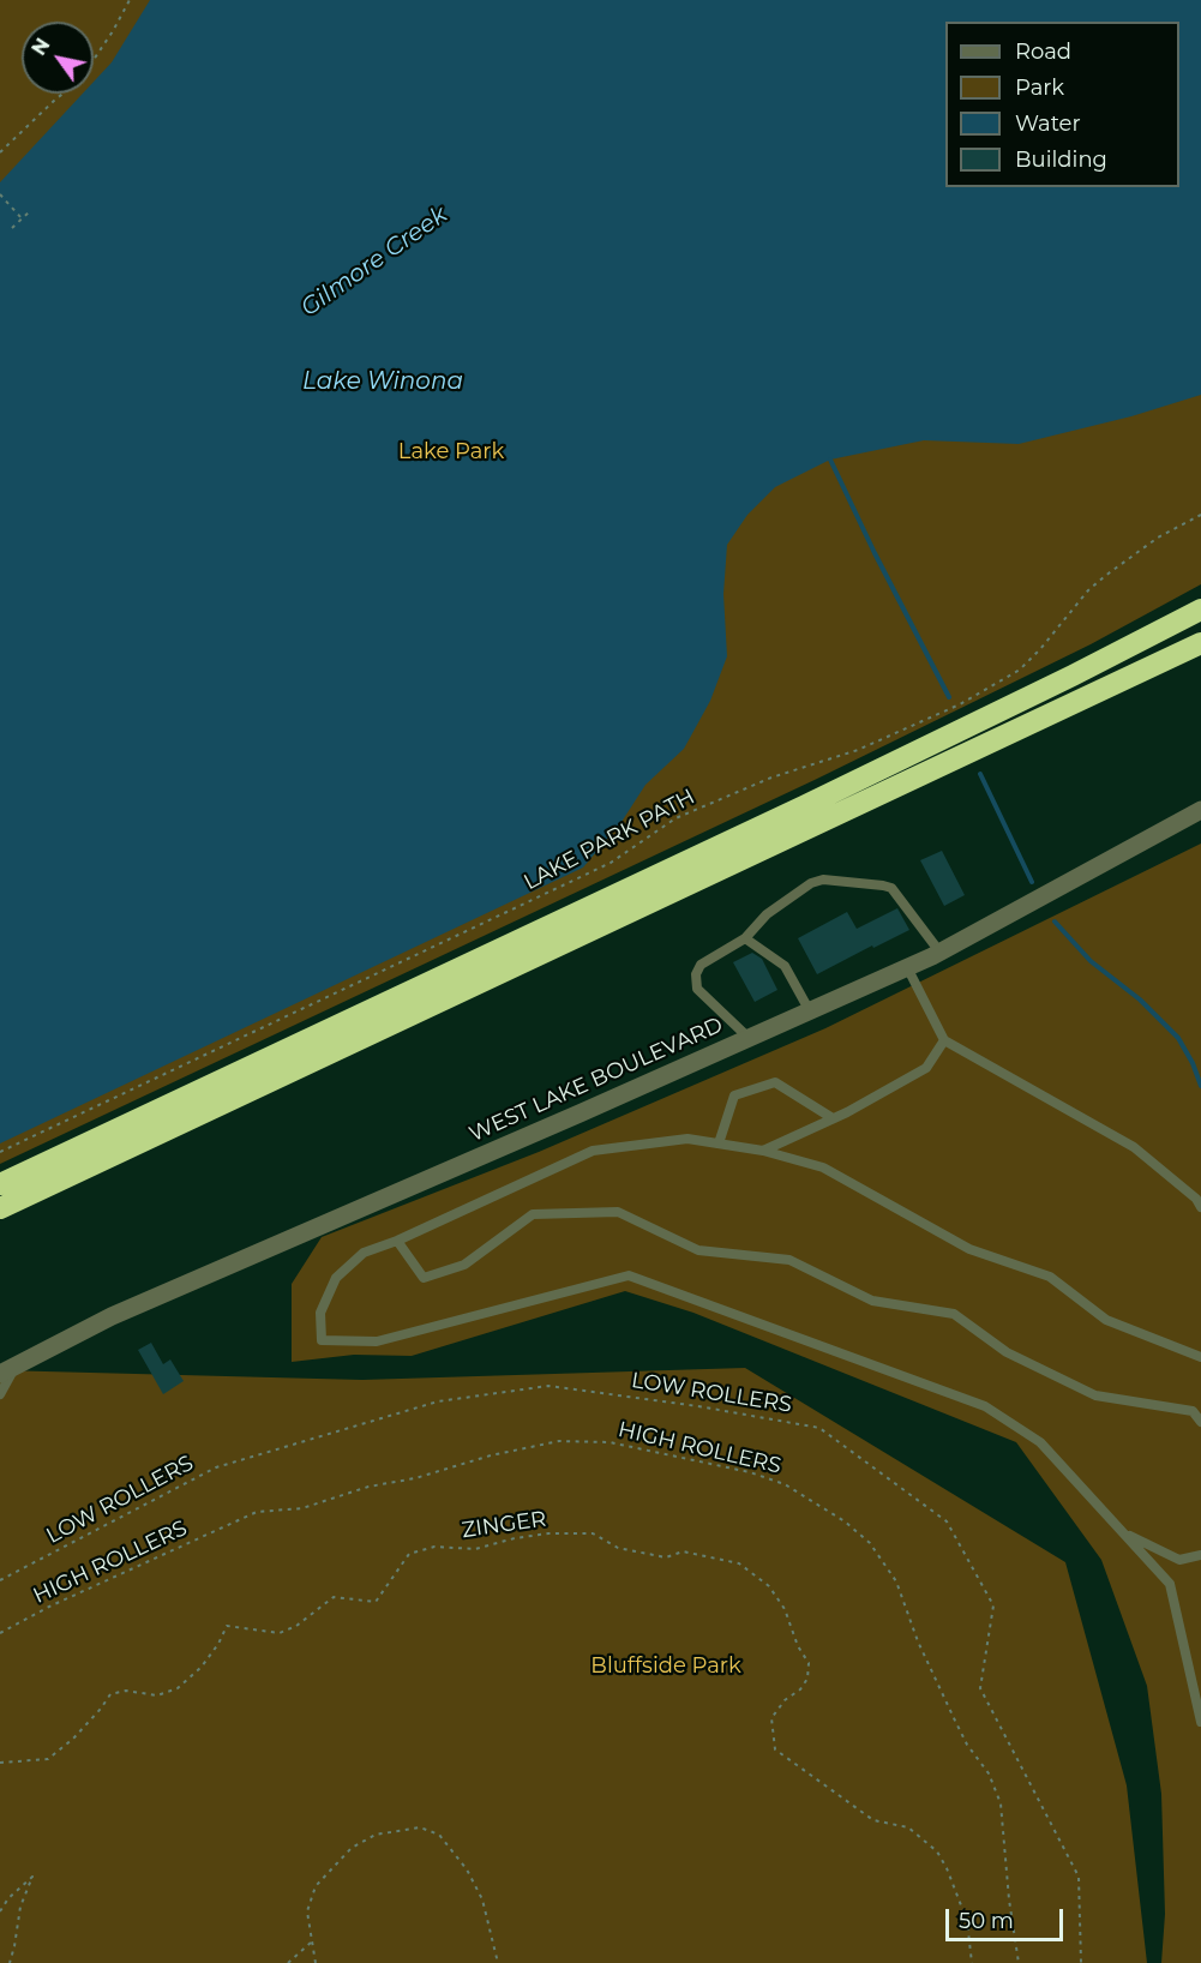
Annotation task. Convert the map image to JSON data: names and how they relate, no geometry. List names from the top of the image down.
{
  "streets": {
    "street": ["WEST LAKE BOULEVARD"],
    "path": [
      "LAKE PARK PATH",
      "LOW ROLLERS",
      "HIGH ROLLERS",
      "ZINGER"
    ]
  },
  "water": ["Gilmore Creek", "Lake Winona"],
  "parks": ["Lake Park", "Bluffside Park"],
  "legend": [
    "Road",
    "Park",
    "Water",
    "Building"
  ],
  "scale_bar": "50 m",
  "north": "top left"
}
